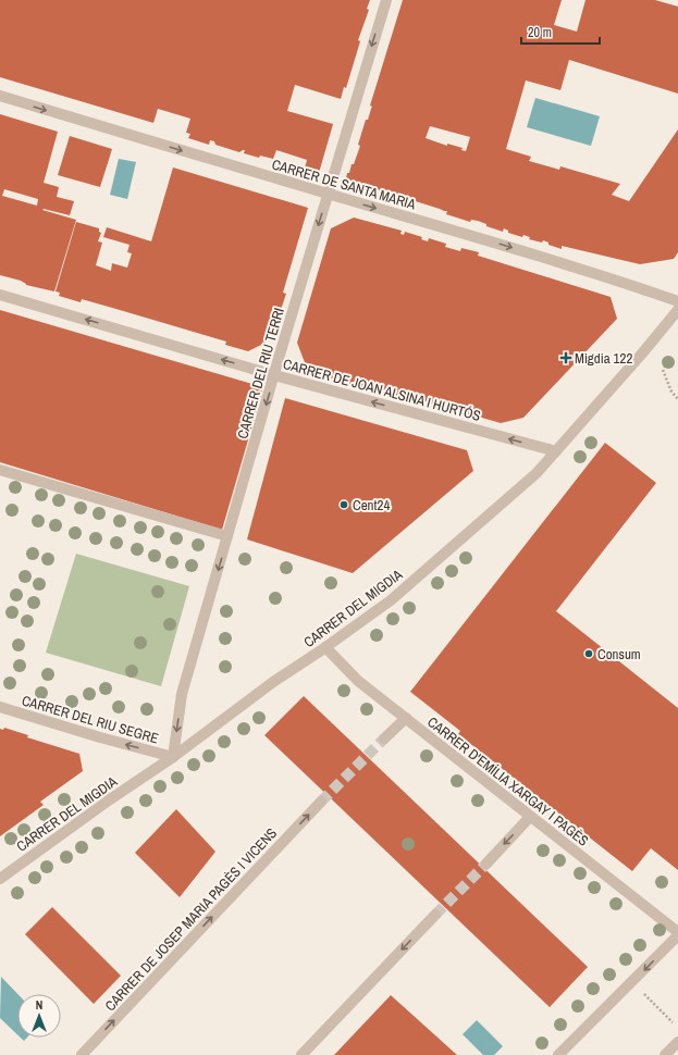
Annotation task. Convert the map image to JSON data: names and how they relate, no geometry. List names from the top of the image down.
{
  "streets": {
    "street": [
      "CARRER DE SANTA MARIA",
      "CARRER DEL RIU TERRI",
      "CARRER DE JOAN ALSINA I HURTÓS",
      "CARRER DEL MIGDIA",
      "CARRER DEL RIU SEGRE",
      "CARRER D'EMÍLIA XARGAY I PAGÈS",
      "CARRER DE JOSEP MARIA PAGÈS I VICENS"
    ]
  },
  "crossings": [
    ["CARRER DE SANTA MARIA", "CARRER DEL RIU TERRI"],
    ["CARRER DEL RIU TERRI", "CARRER DE JOAN ALSINA I HURTÓS"],
    ["CARRER DEL RIU TERRI", "CARRER DEL MIGDIA"],
    ["CARRER DEL RIU TERRI", "CARRER DEL RIU SEGRE"],
    ["CARRER DE JOAN ALSINA I HURTÓS", "CARRER DEL MIGDIA"],
    ["CARRER DEL MIGDIA", "CARRER DEL RIU SEGRE"],
    ["CARRER DEL MIGDIA", "CARRER D'EMÍLIA XARGAY I PAGÈS"]
  ],
  "one_way": [
    "CARRER DE SANTA MARIA",
    "CARRER DEL RIU TERRI",
    "CARRER DE JOAN ALSINA I HURTÓS",
    "CARRER DEL RIU SEGRE",
    "CARRER DE JOSEP MARIA PAGÈS I VICENS"
  ],
  "places": {
    "health": ["Migdia 122"],
    "other": ["Cent24", "Consum"]
  },
  "scale_bar": "20 m",
  "north": "top"
}
